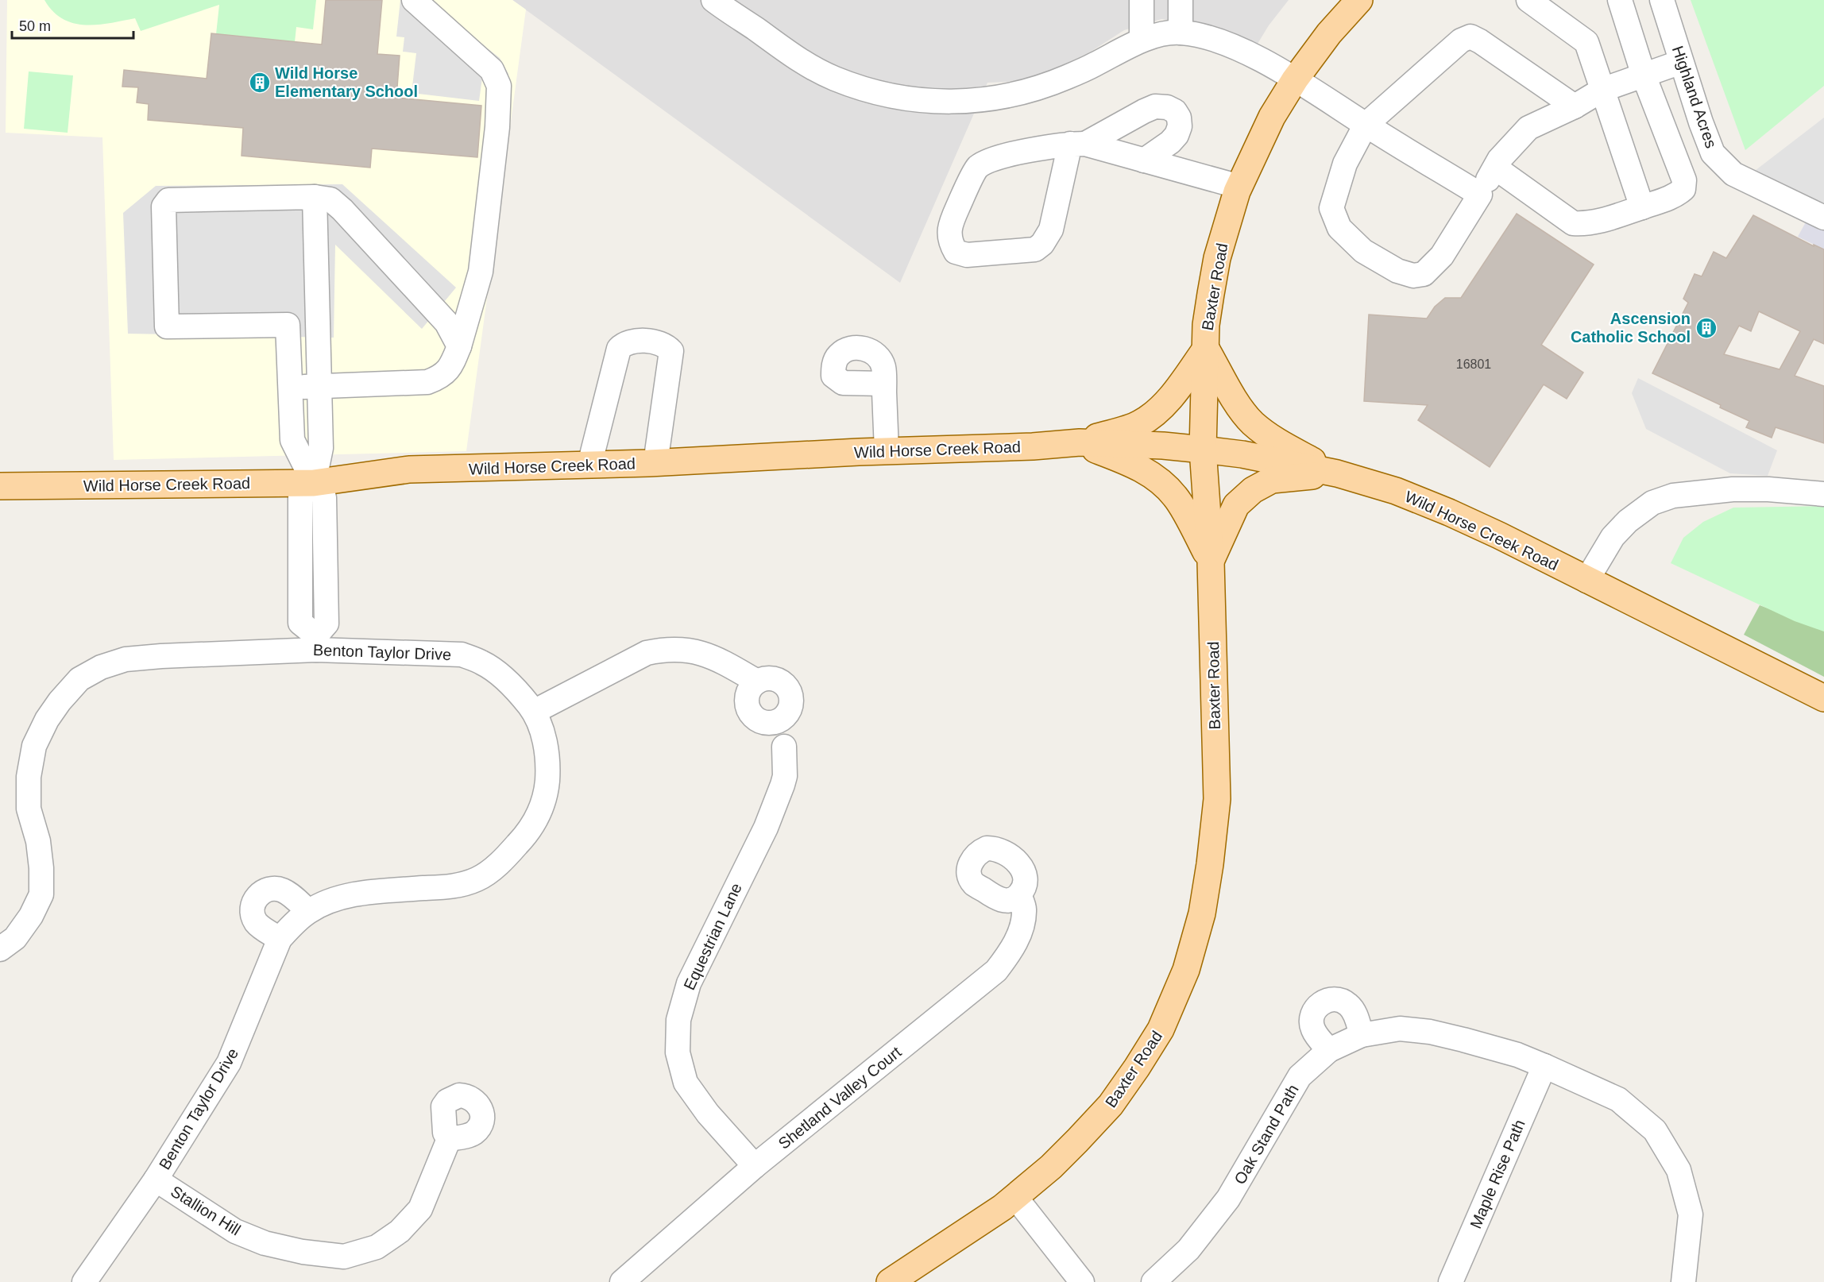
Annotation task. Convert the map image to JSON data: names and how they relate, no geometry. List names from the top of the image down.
{
  "streets": {
    "main road": ["Baxter Road", "Wild Horse Creek Road"],
    "street": [
      "Highland Acres",
      "Benton Taylor Drive",
      "Equestrian Lane",
      "Shetland Valley Court",
      "Oak Stand Path",
      "Maple Rise Path",
      "Stallion Hill"
    ]
  },
  "crossings": [
    ["Baxter Road", "Wild Horse Creek Road"],
    ["Benton Taylor Drive", "Stallion Hill"],
    ["Equestrian Lane", "Shetland Valley Court"],
    ["Oak Stand Path", "Maple Rise Path"]
  ],
  "places": {
    "building": ["Wild Horse Elementary School", "Ascension Catholic School"]
  },
  "house_numbers": ["16801"],
  "scale_bar": "50 m"
}
